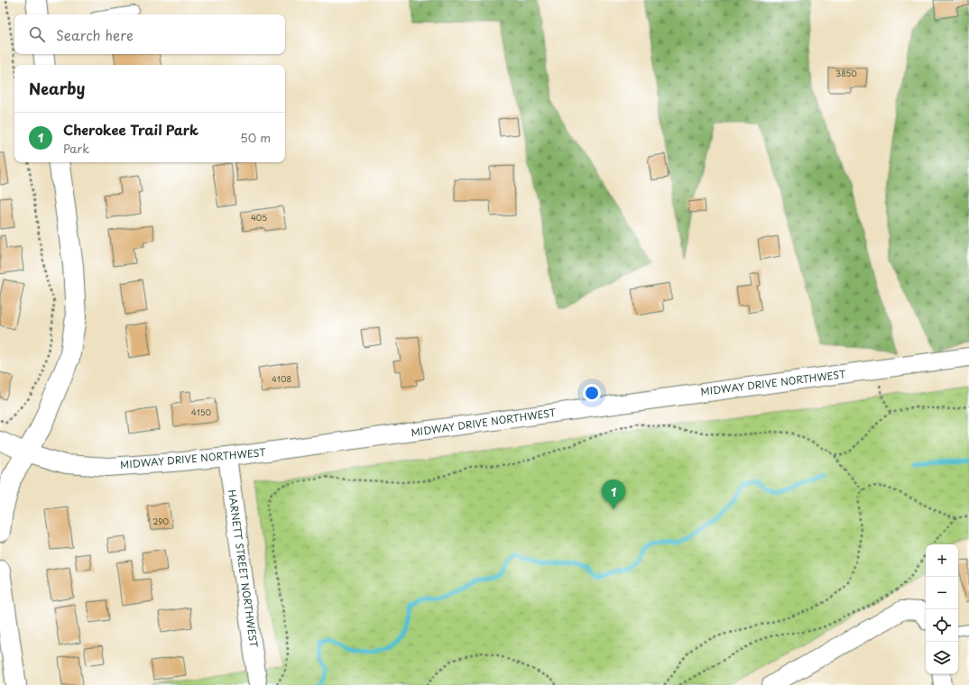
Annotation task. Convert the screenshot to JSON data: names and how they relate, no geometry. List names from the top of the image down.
{
  "streets": {
    "street": ["MIDWAY DRIVE NORTHWEST", "HARNETT STREET NORTHWEST"]
  },
  "crossings": [
    ["MIDWAY DRIVE NORTHWEST", "HARNETT STREET NORTHWEST"]
  ],
  "house_numbers": [
    "3850",
    "405",
    "4108",
    "4150",
    "290"
  ],
  "page": {
    "search": "Search here",
    "heading": "Nearby",
    "list": [
      {
        "mark": "1",
        "name": "Cherokee Trail Park",
        "note": "Park",
        "value": "50 m"
      }
    ],
    "pins": "1",
    "map_buttons": ["+", "−"]
  }
}
